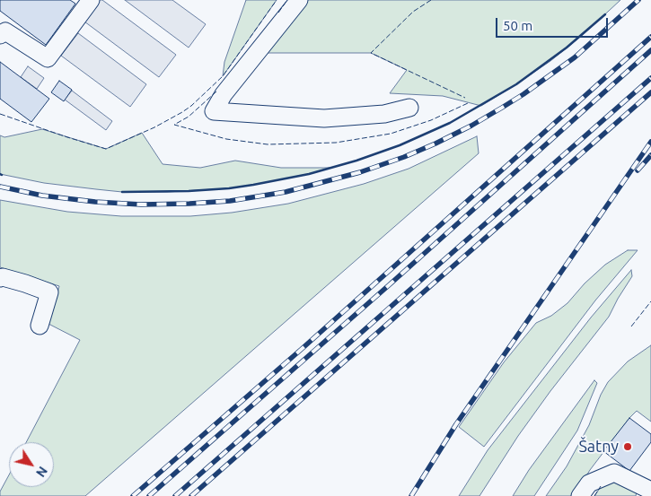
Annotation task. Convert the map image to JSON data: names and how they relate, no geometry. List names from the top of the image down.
{
  "places": ["Šatny"],
  "scale_bar": "50 m",
  "north": "bottom right"
}
